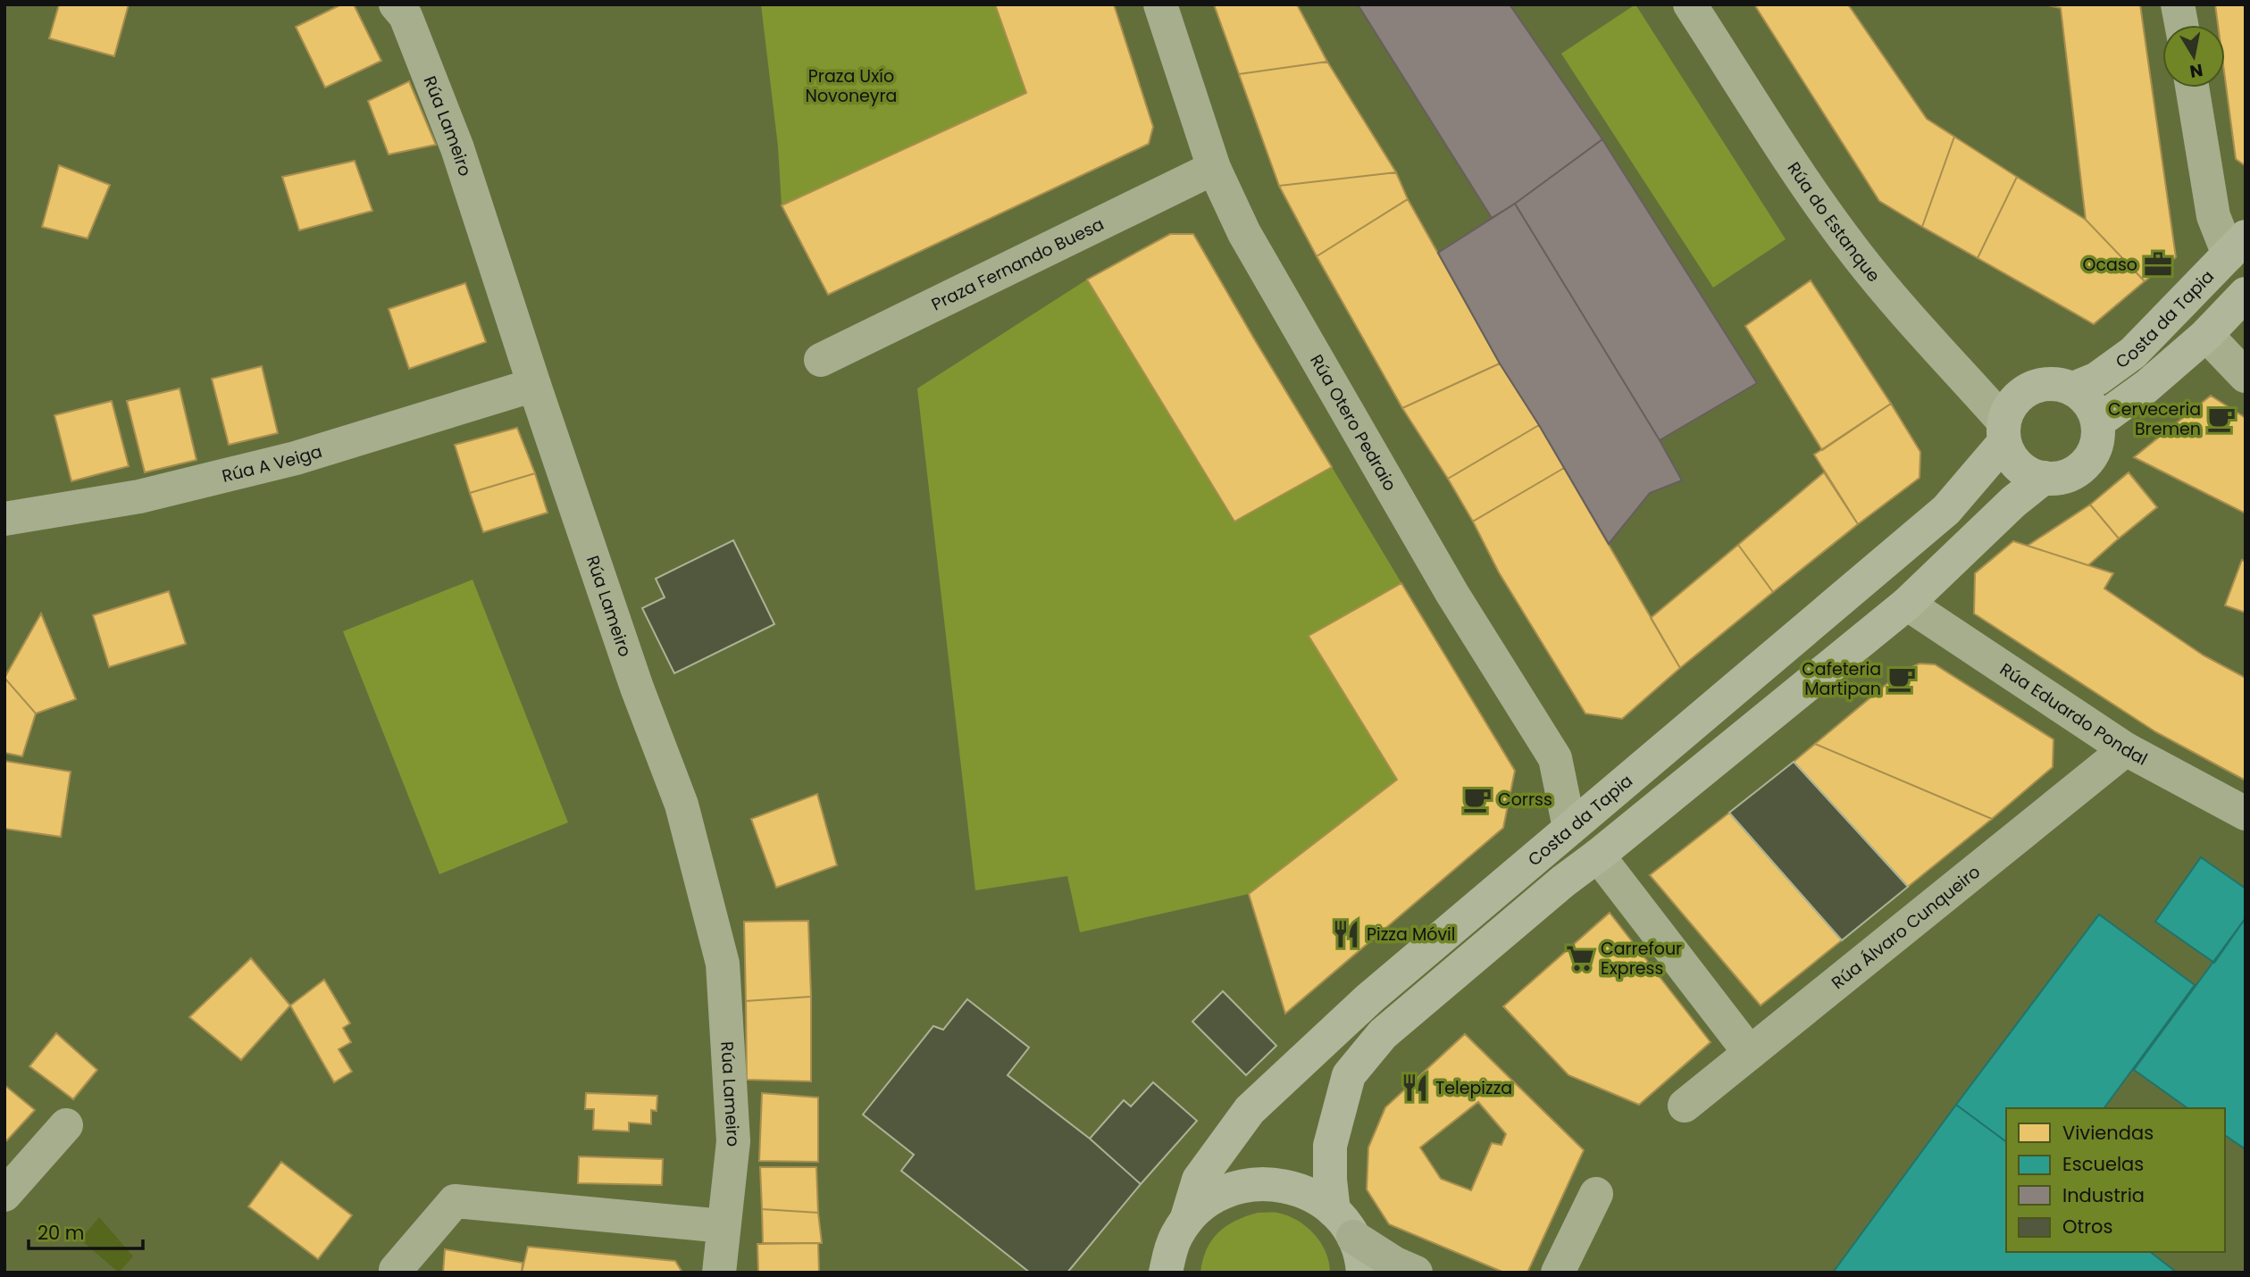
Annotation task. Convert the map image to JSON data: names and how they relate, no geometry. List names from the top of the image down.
{
  "streets": {
    "main road": ["Costa da Tapia"],
    "street": [
      "Rúa Lameiro",
      "Rúa do Estanque",
      "Praza Fernando Buesa",
      "Rúa Otero Pedraio",
      "Rúa A Veiga",
      "Rúa Eduardo Pondal",
      "Rúa Álvaro Cunqueiro"
    ]
  },
  "crossings": [
    ["Rúa Lameiro", "Rúa A Veiga"],
    ["Rúa do Estanque", "Costa da Tapia"],
    ["Praza Fernando Buesa", "Rúa Otero Pedraio"],
    ["Costa da Tapia", "Rúa Otero Pedraio"],
    ["Rúa Eduardo Pondal", "Rúa Álvaro Cunqueiro"]
  ],
  "parks": ["Praza Uxío Novoneyra"],
  "places": {
    "office": ["Ocaso"],
    "cafe": ["Cerveceria Bremen", "Cafeteria Martipan", "Corrss"],
    "restaurant": ["Pizza Móvil", "Telepizza"],
    "supermarket": ["Carrefour Express"]
  },
  "legend": [
    "Viviendas",
    "Escuelas",
    "Industria",
    "Otros"
  ],
  "scale_bar": "20 m",
  "north": "bottom"
}
